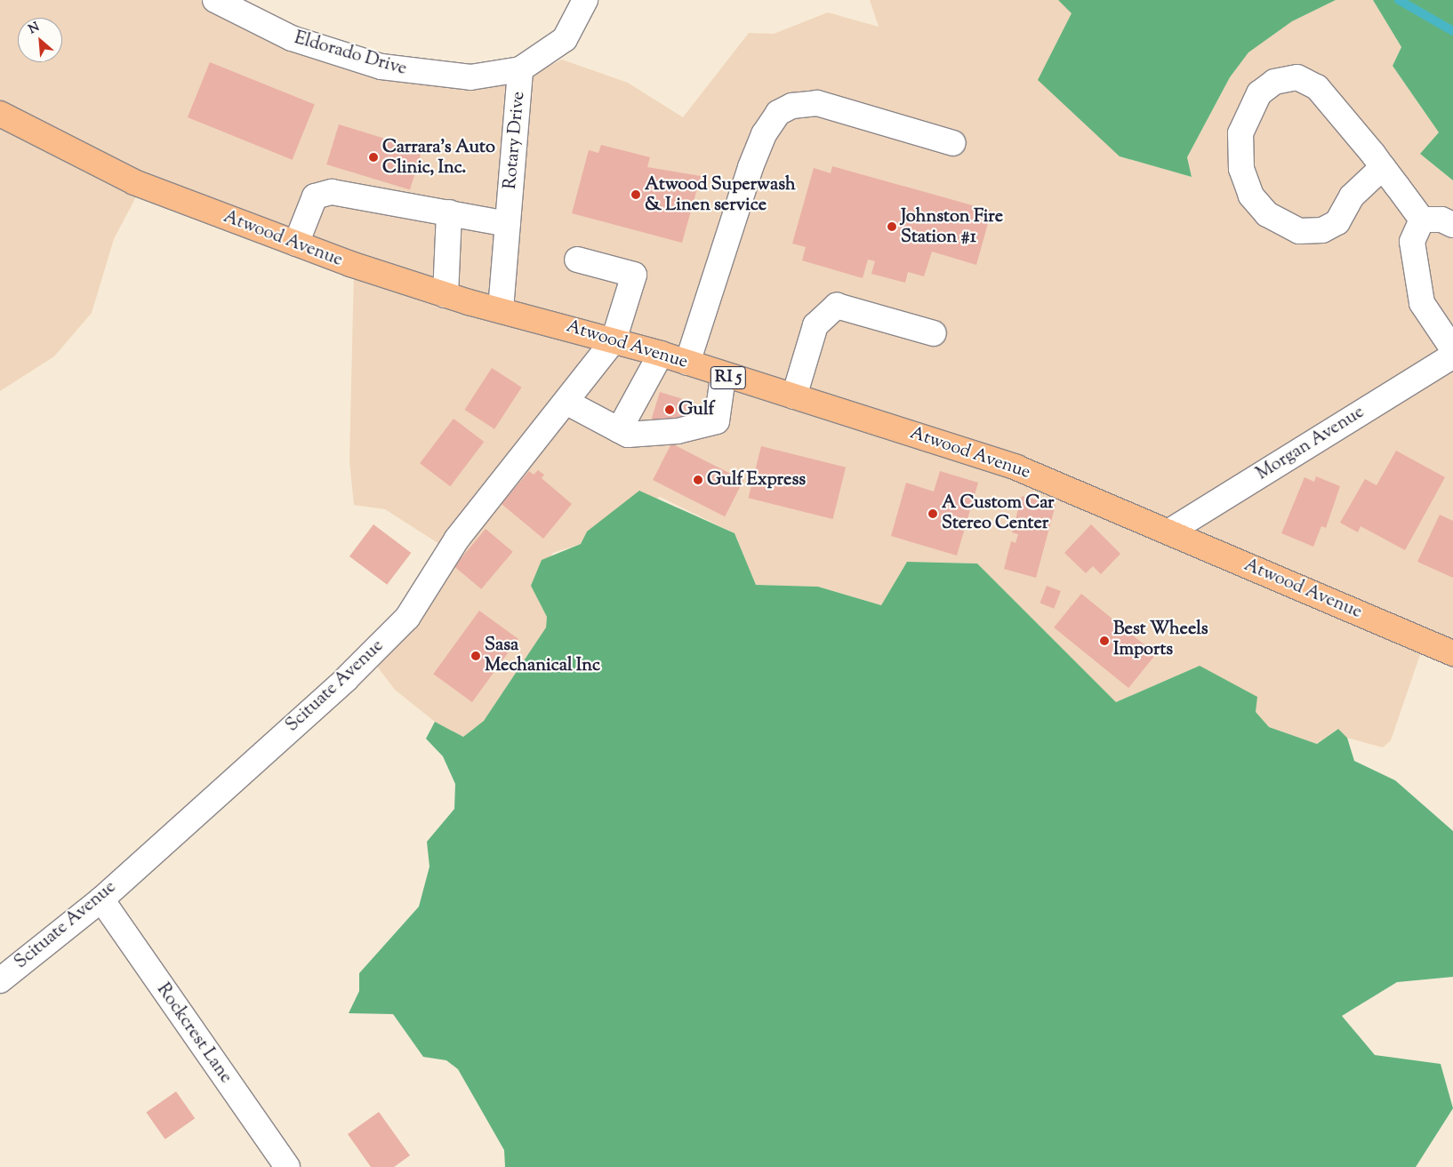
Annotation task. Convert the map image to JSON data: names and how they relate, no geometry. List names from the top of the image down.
{
  "streets": {
    "main road": ["Atwood Avenue", "RI 5"],
    "street": [
      "Eldorado Drive",
      "Rotary Drive",
      "Morgan Avenue",
      "Scituate Avenue",
      "Rockcrest Lane"
    ]
  },
  "crossings": [
    ["Eldorado Drive", "Rotary Drive"],
    ["Rotary Drive", "Atwood Avenue"],
    ["Atwood Avenue", "Morgan Avenue"],
    ["Atwood Avenue", "Scituate Avenue"],
    ["Scituate Avenue", "Rockcrest Lane"]
  ],
  "places": [
    "Carrara's Auto Clinic, Inc.",
    "Atwood Superwash & Linen service",
    "Johnston Fire Station #1",
    "Gulf",
    "Gulf Express",
    "A Custom Car Stereo Center",
    "Best Wheels Imports",
    "Sasa Mechanical Inc"
  ],
  "north": "top left"
}
